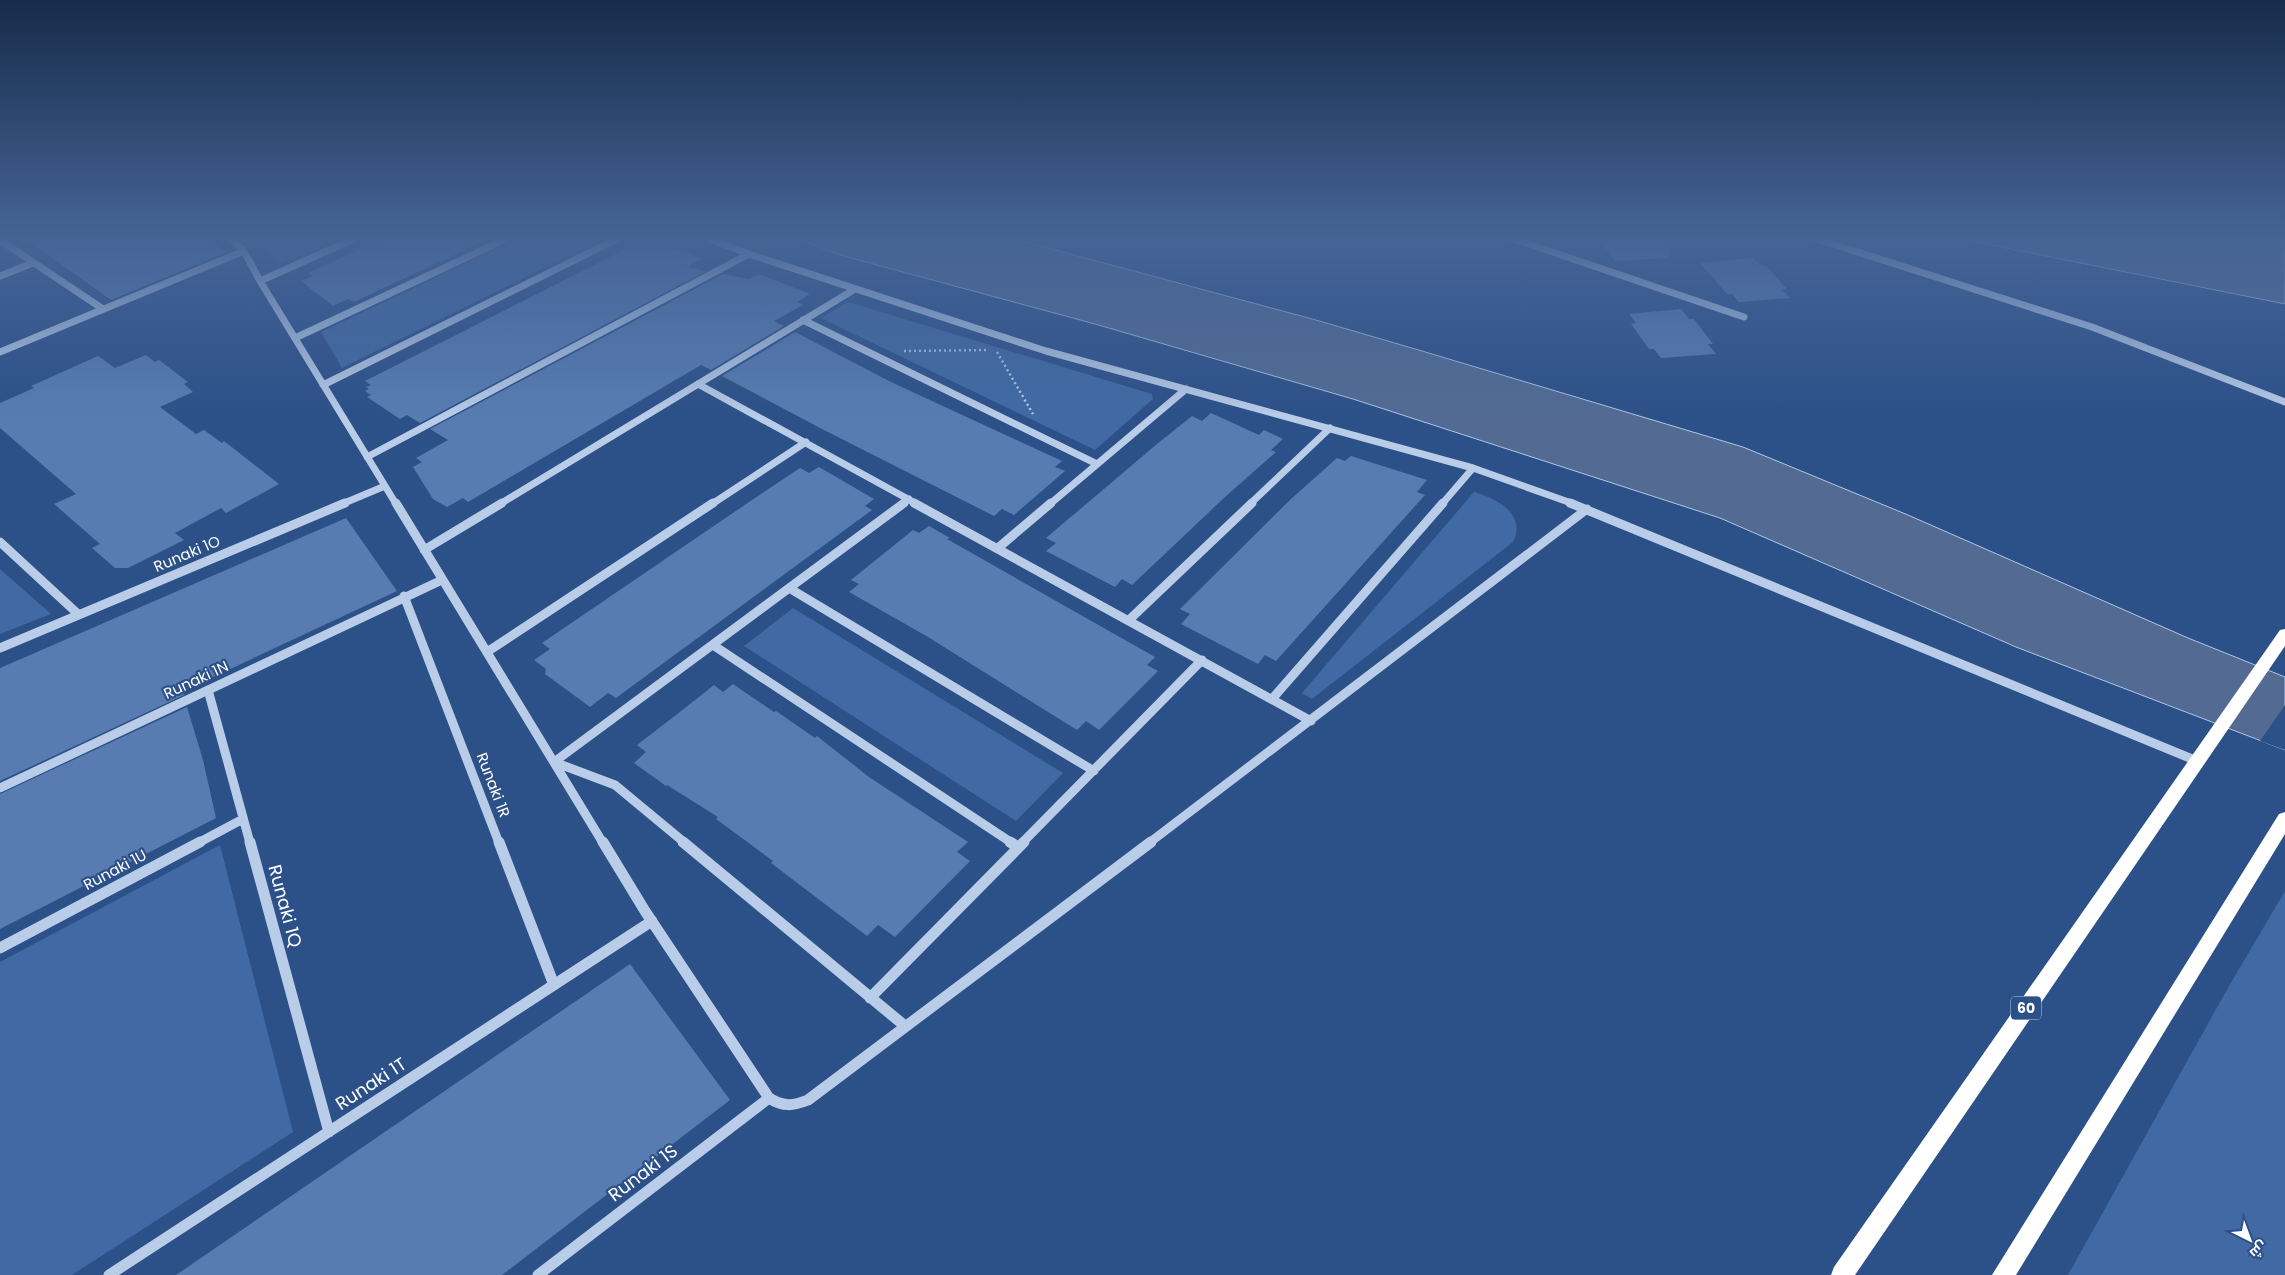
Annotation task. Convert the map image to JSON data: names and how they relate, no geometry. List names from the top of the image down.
{
  "streets": {
    "highway": ["60"],
    "street": [
      "Runaki 1O",
      "Runaki 1N",
      "Runaki 1R",
      "Runaki 1U",
      "Runaki 1Q",
      "Runaki 1T",
      "Runaki 1S"
    ]
  },
  "crossings": [
    ["Runaki 1N", "Runaki 1R"],
    ["Runaki 1N", "Runaki 1Q"],
    ["Runaki 1R", "Runaki 1T"],
    ["Runaki 1U", "Runaki 1Q"],
    ["Runaki 1Q", "Runaki 1T"]
  ],
  "north": "bottom right"
}
